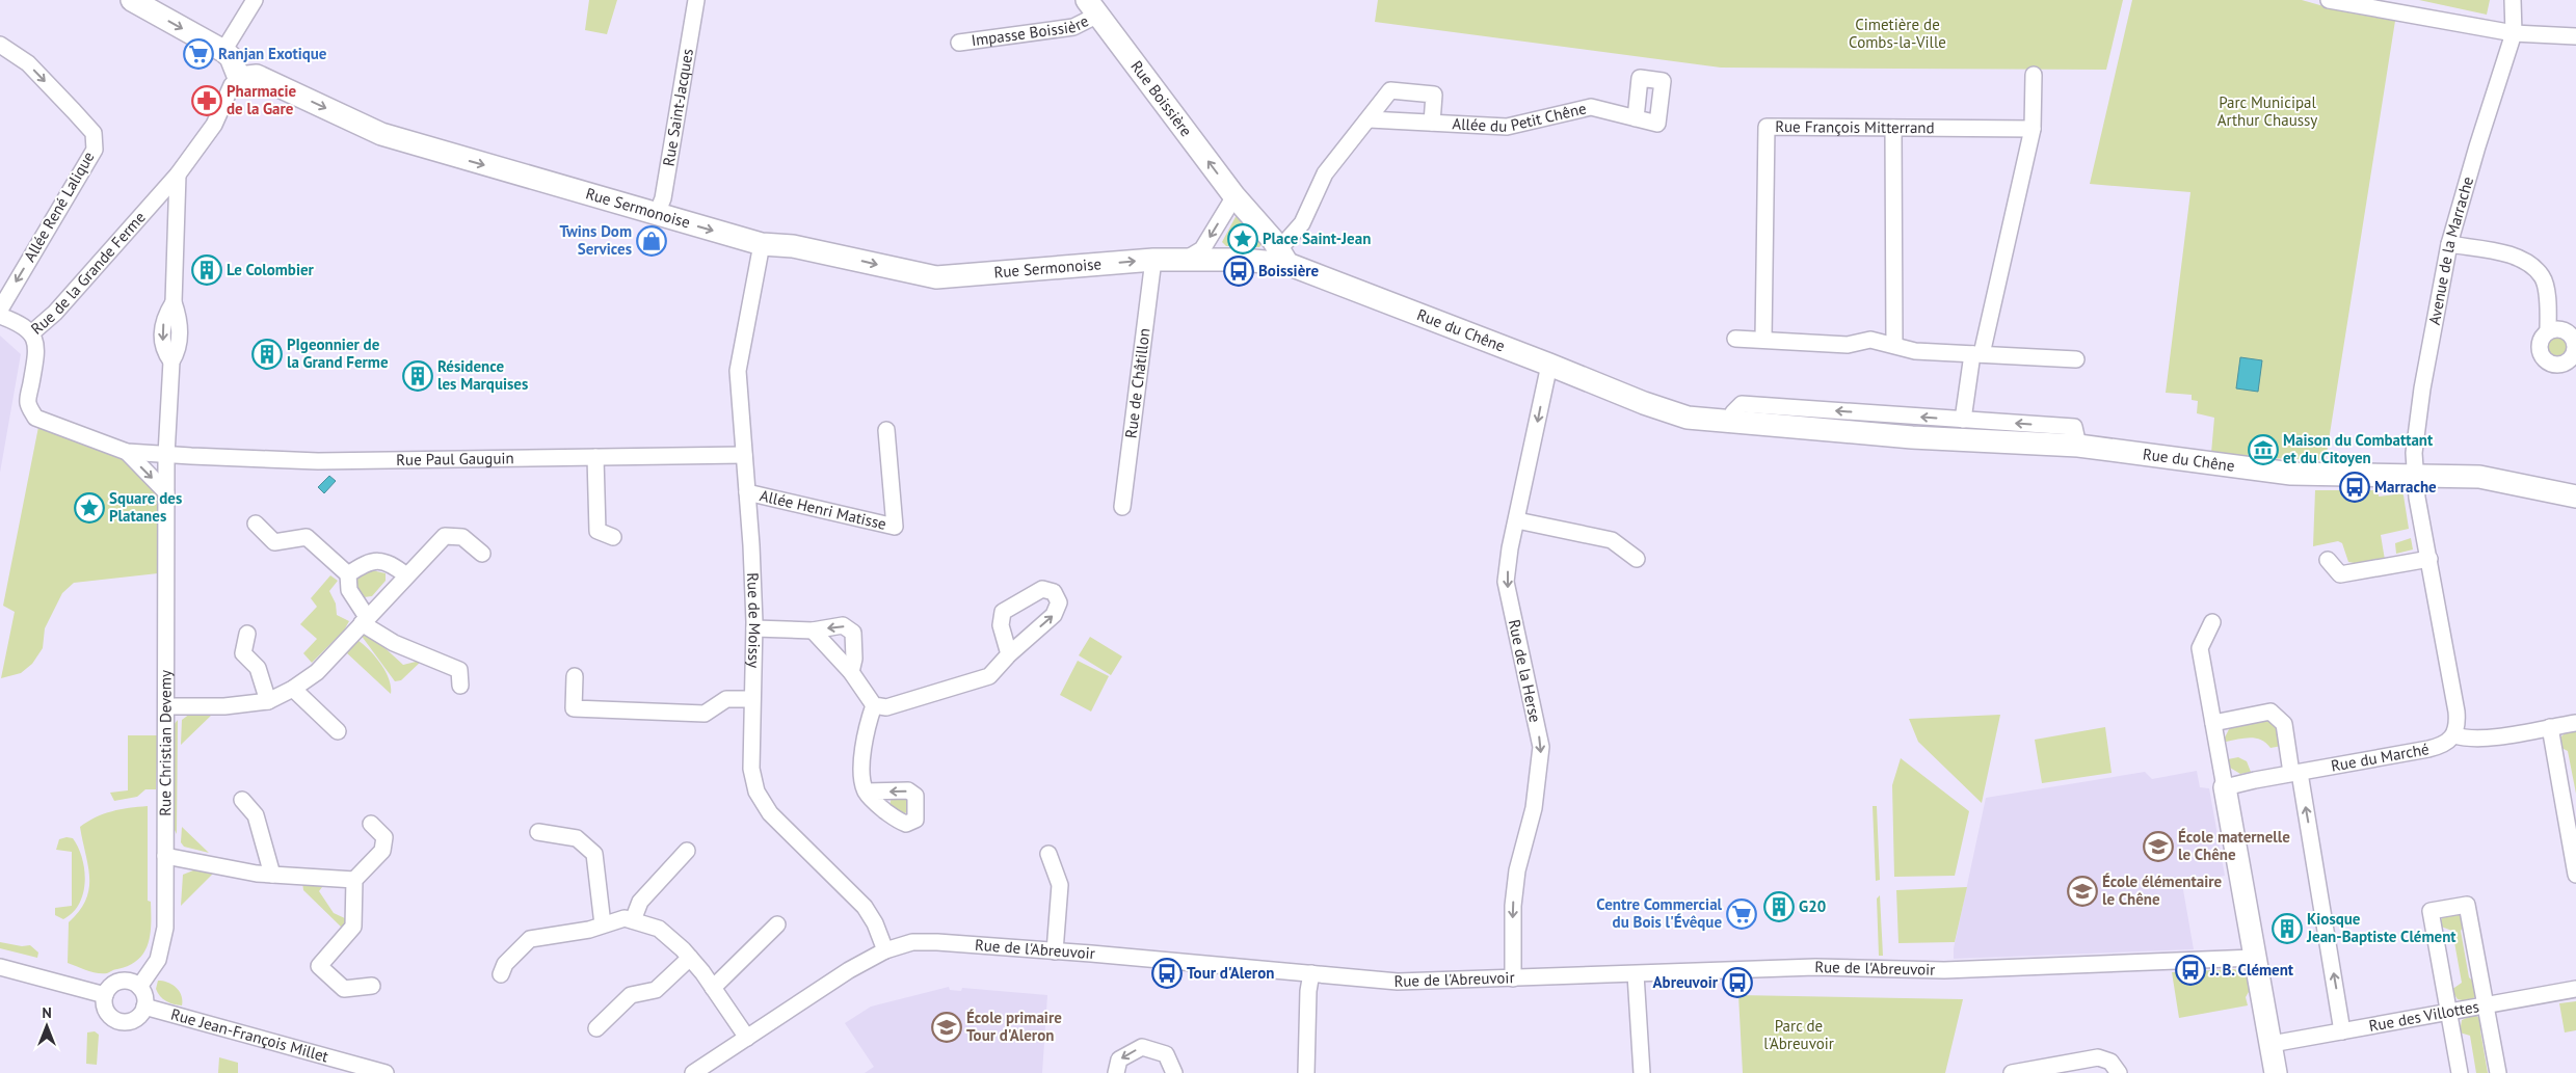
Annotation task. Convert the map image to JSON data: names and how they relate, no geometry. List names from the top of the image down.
{
  "streets": {
    "street": [
      "Impasse Boissière",
      "Rue Boissière",
      "Rue Saint-Jacques",
      "Allée du Petit Chêne",
      "Rue François Mitterrand",
      "Allée René Lalique",
      "Rue Sermonoise",
      "Avenue de la Marrache",
      "Rue de la Grande Ferme",
      "Rue du Chêne",
      "Rue de Châtillon",
      "Rue Paul Gauguin",
      "Allée Henri Matisse",
      "Rue de Moissy",
      "Rue de la Herse",
      "Rue Christian Devemy",
      "Rue du Marché",
      "Rue de l'Abreuvoir",
      "Rue des Villottes",
      "Rue Jean-François Millet"
    ]
  },
  "crossings": [
    ["Impasse Boissière", "Rue Boissière"],
    ["Rue Boissière", "Allée du Petit Chêne"],
    ["Rue Boissière", "Rue du Chêne"],
    ["Rue Saint-Jacques", "Rue Sermonoise"],
    ["Allée du Petit Chêne", "Rue du Chêne"],
    ["Rue Sermonoise", "Rue de la Grande Ferme"],
    ["Rue Sermonoise", "Rue du Chêne"],
    ["Rue Sermonoise", "Rue de Châtillon"],
    ["Rue Sermonoise", "Rue de Moissy"],
    ["Avenue de la Marrache", "Rue du Chêne"],
    ["Rue de la Grande Ferme", "Rue Paul Gauguin"],
    ["Rue de la Grande Ferme", "Rue Christian Devemy"],
    ["Rue du Chêne", "Rue de la Herse"],
    ["Rue Paul Gauguin", "Rue de Moissy"],
    ["Rue Paul Gauguin", "Rue Christian Devemy"],
    ["Allée Henri Matisse", "Rue de Moissy"],
    ["Rue de Moissy", "Rue de l'Abreuvoir"],
    ["Rue de la Herse", "Rue de l'Abreuvoir"],
    ["Rue Christian Devemy", "Rue Jean-François Millet"]
  ],
  "one_way": ["Rue Boissière", "Rue Sermonoise", "Rue de la Herse"],
  "parks": ["Cimetière de Combs-la-Ville", "Parc Municipal Arthur Chaussy", "Parc de l'Abreuvoir"],
  "places": {
    "supermarket": ["Ranjan Exotique", "Centre Commercial du Bois l'Évêque"],
    "pharmacy": ["Pharmacie de la Gare"],
    "place": ["Place Saint-Jean", "Square des Platanes"],
    "shop": ["Twins Dom Services"],
    "building": [
      "Le Colombier",
      "PIgeonnier de la Grand Ferme",
      "Résidence les Marquises",
      "G20",
      "Kiosque Jean-Baptiste Clément"
    ],
    "bus stop": [
      "Boissière",
      "Marrache",
      "J. B. Clément",
      "Tour d'Aleron",
      "Abreuvoir"
    ],
    "museum": ["Maison du Combattant et du Citoyen"],
    "school or university": ["École maternelle le Chêne", "École élémentaire le Chêne", "École primaire Tour d'Aleron"]
  },
  "north": "top"
}
